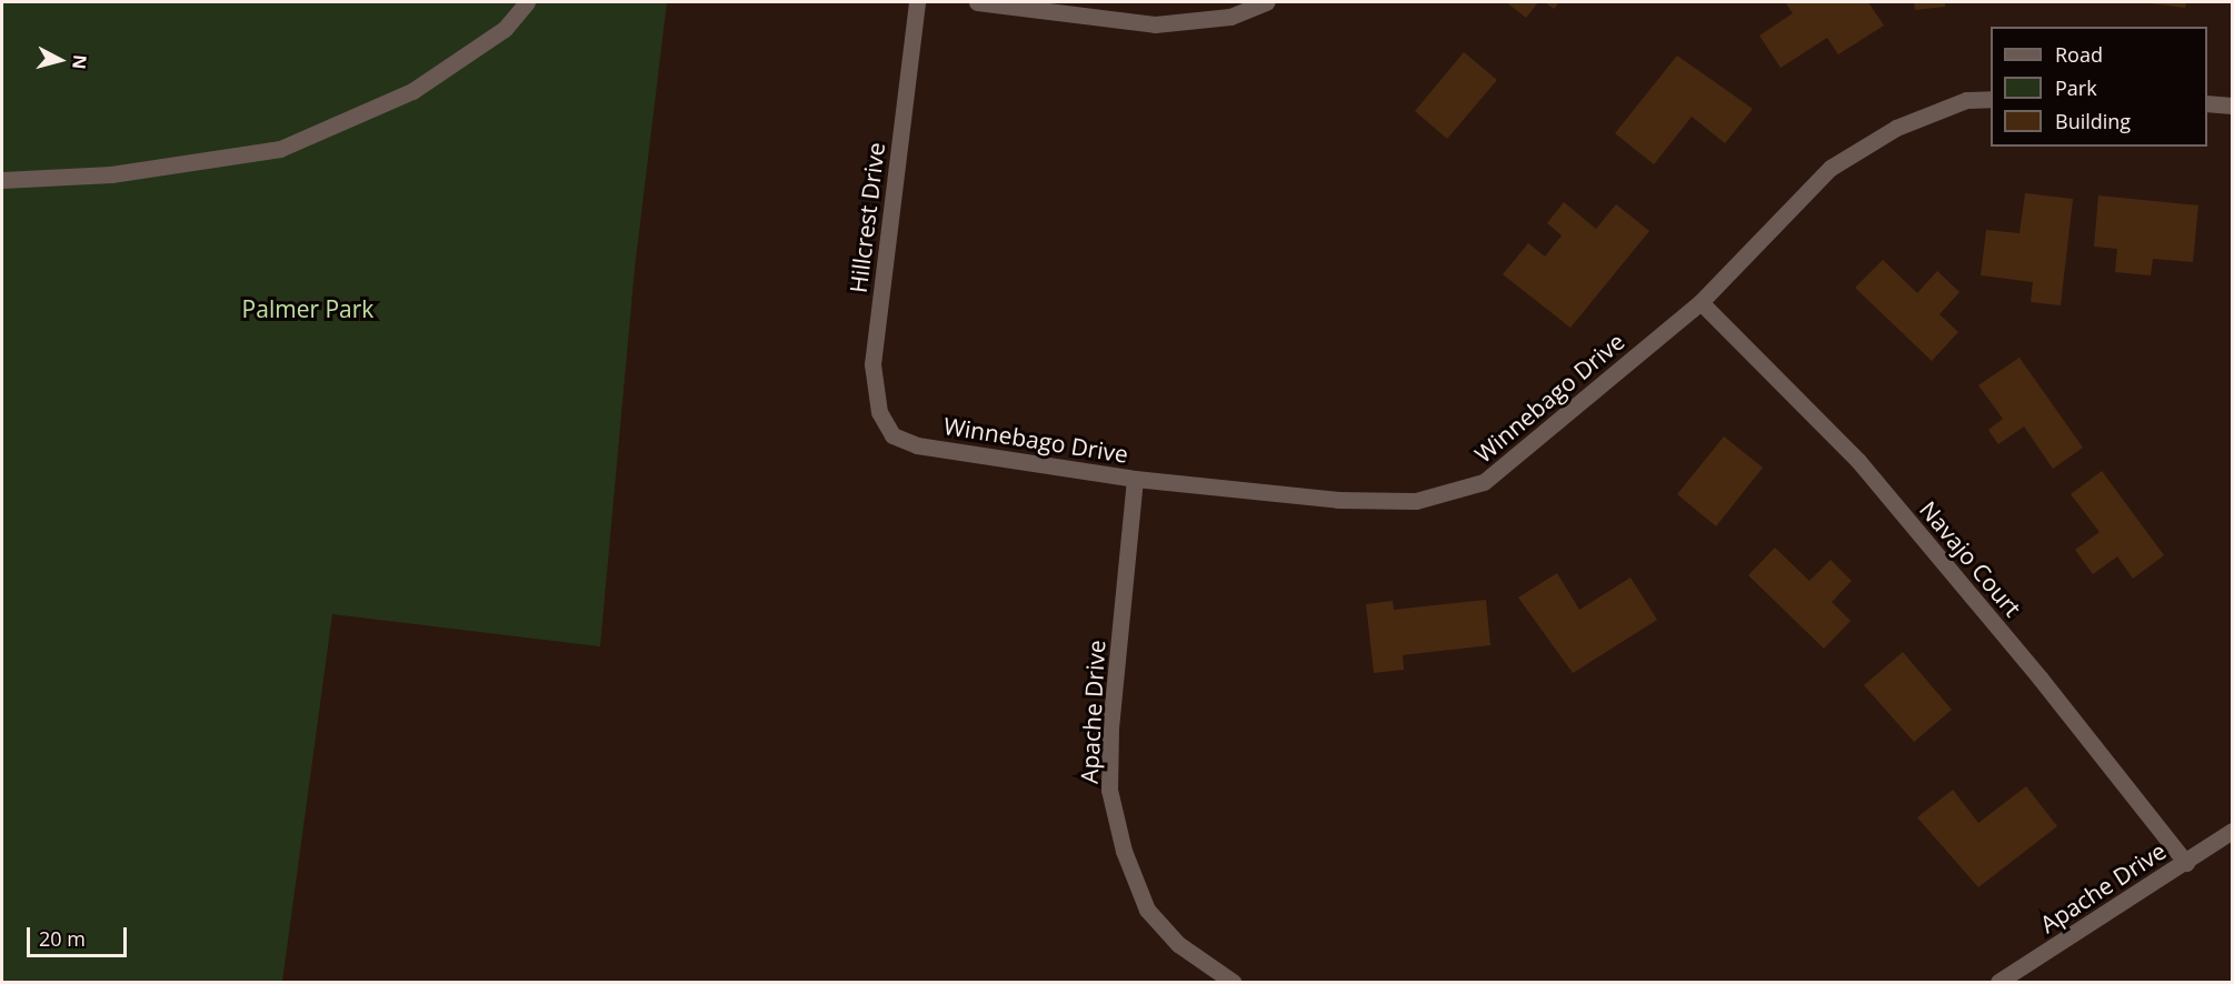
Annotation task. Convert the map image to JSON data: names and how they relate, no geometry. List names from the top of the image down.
{
  "streets": {
    "street": [
      "Hillcrest Drive",
      "Winnebago Drive",
      "Navajo Court",
      "Apache Drive"
    ]
  },
  "crossings": [
    ["Hillcrest Drive", "Winnebago Drive"],
    ["Winnebago Drive", "Navajo Court"],
    ["Winnebago Drive", "Apache Drive"],
    ["Navajo Court", "Apache Drive"]
  ],
  "parks": ["Palmer Park"],
  "legend": ["Road", "Park", "Building"],
  "scale_bar": "20 m",
  "north": "right"
}
